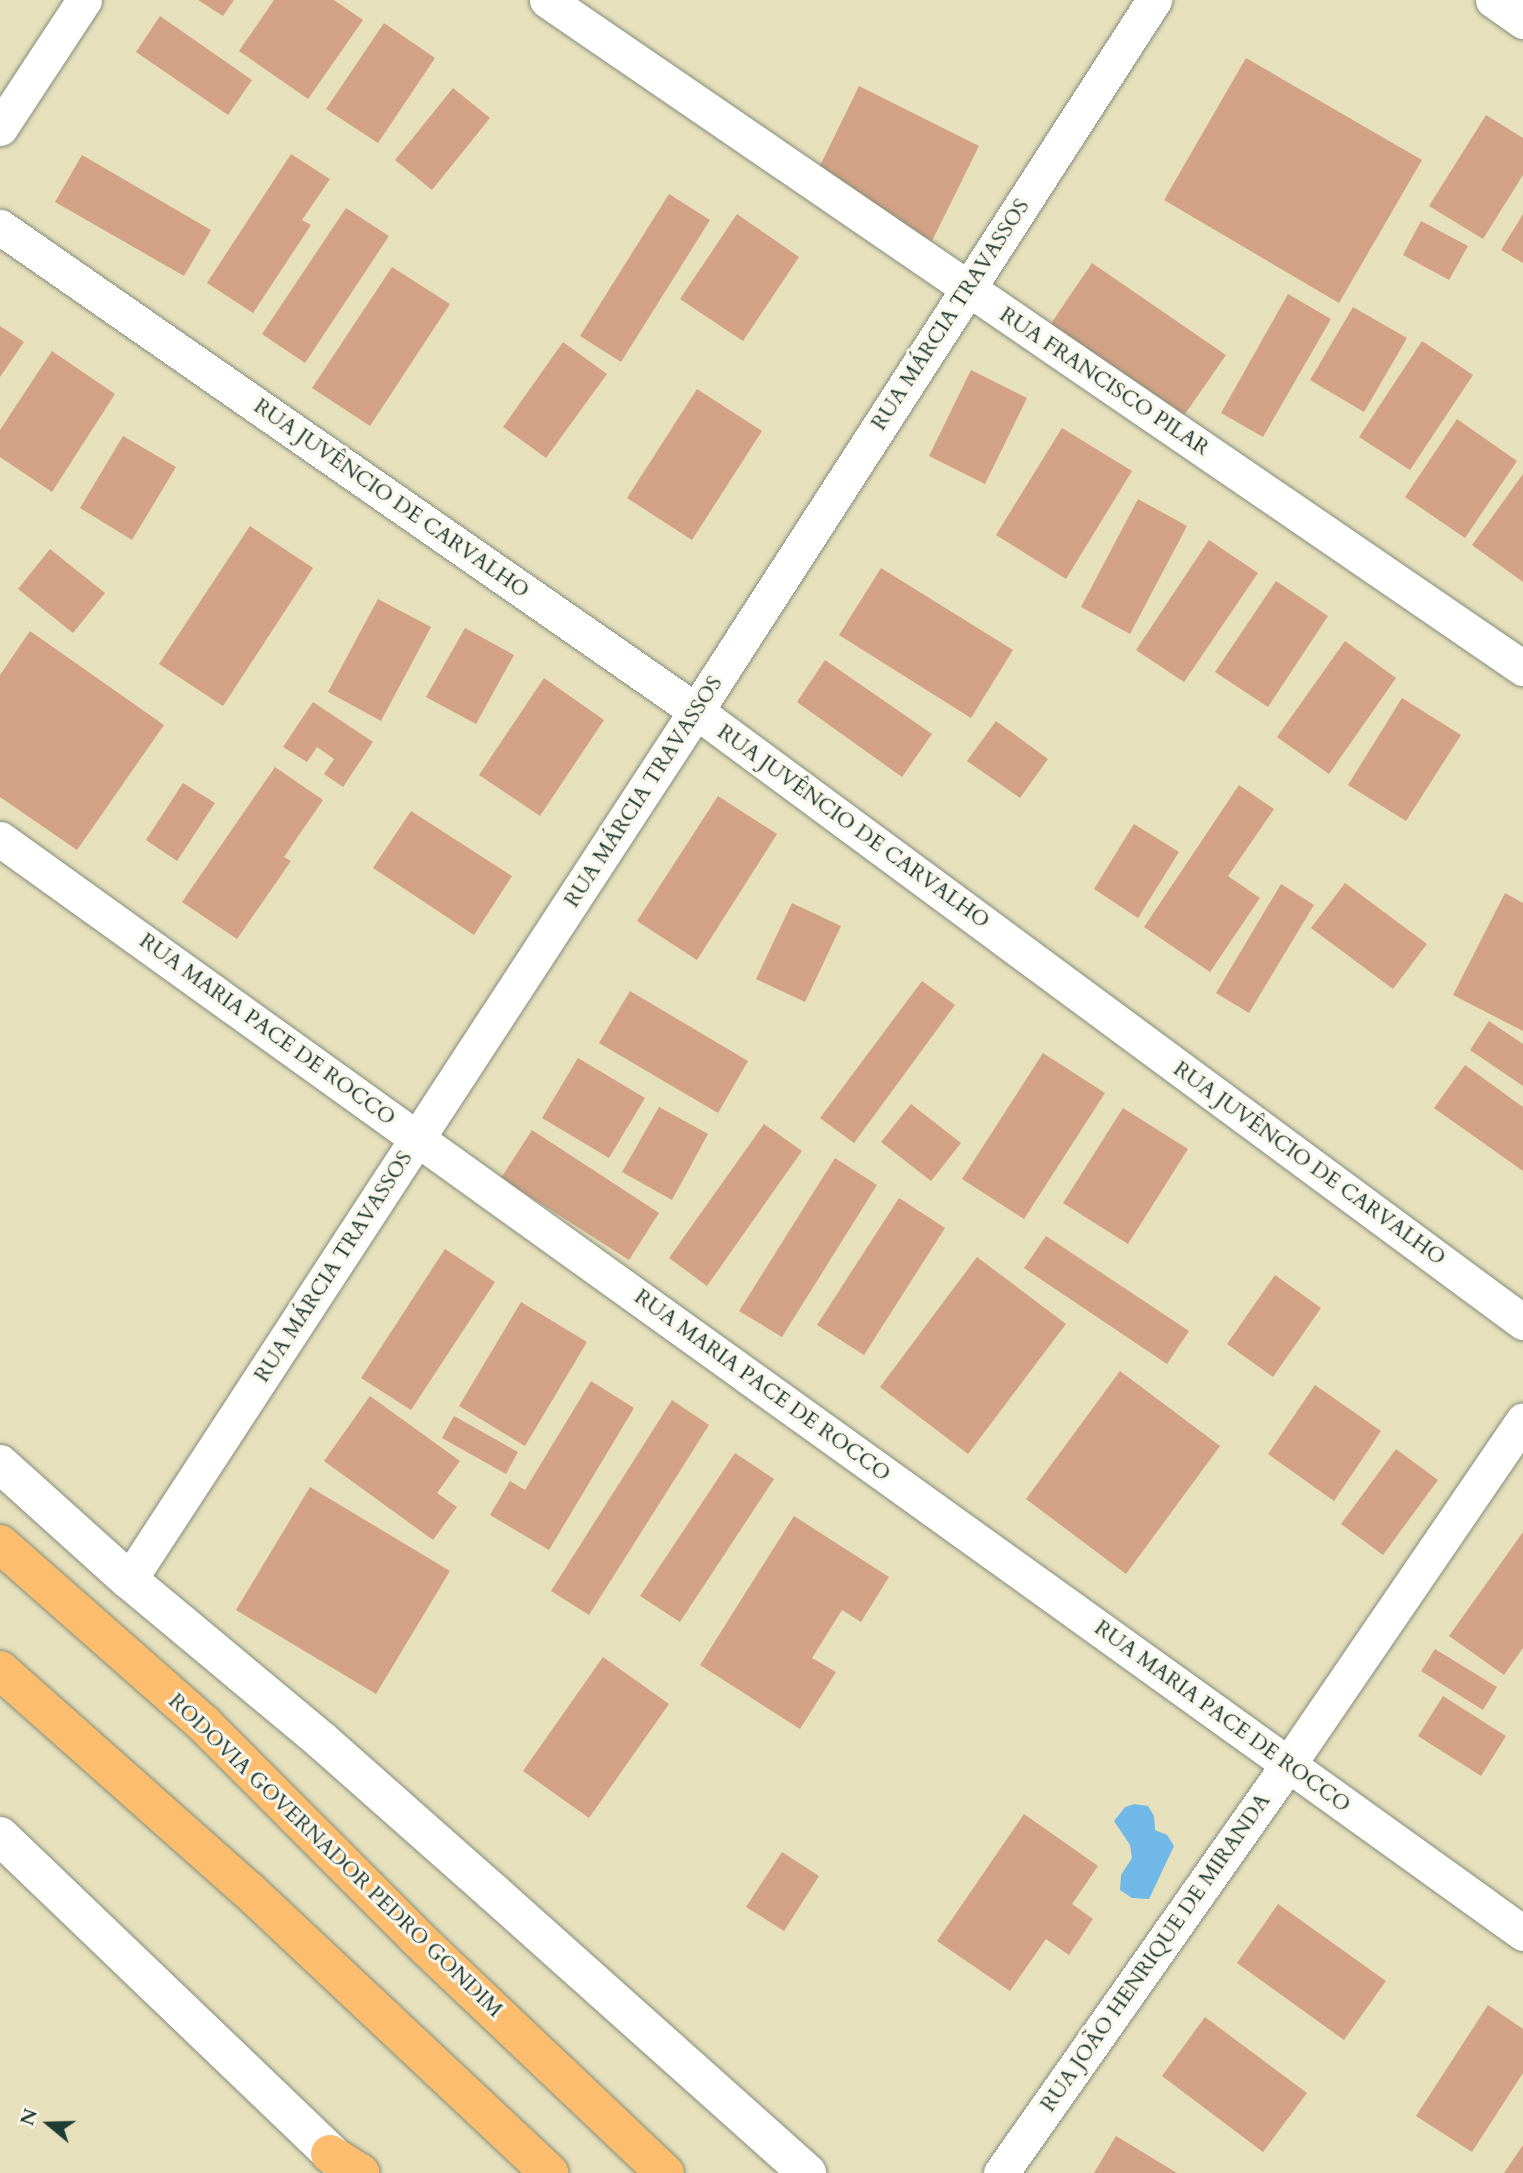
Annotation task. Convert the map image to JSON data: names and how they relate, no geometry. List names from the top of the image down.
{
  "streets": {
    "highway": ["RODOVIA GOVERNADOR PEDRO GONDIM"],
    "street": [
      "RUA MÁRCIA TRAVASSOS",
      "RUA FRANCISCO PILAR",
      "RUA JUVÊNCIO DE CARVALHO",
      "RUA MARIA PACE DE ROCCO",
      "RUA JOÃO HENRIQUE DE MIRANDA"
    ]
  },
  "crossings": [
    ["RUA MÁRCIA TRAVASSOS", "RUA FRANCISCO PILAR"],
    ["RUA MÁRCIA TRAVASSOS", "RUA JUVÊNCIO DE CARVALHO"],
    ["RUA MÁRCIA TRAVASSOS", "RUA MARIA PACE DE ROCCO"],
    ["RUA MARIA PACE DE ROCCO", "RUA JOÃO HENRIQUE DE MIRANDA"]
  ],
  "north": "left"
}
